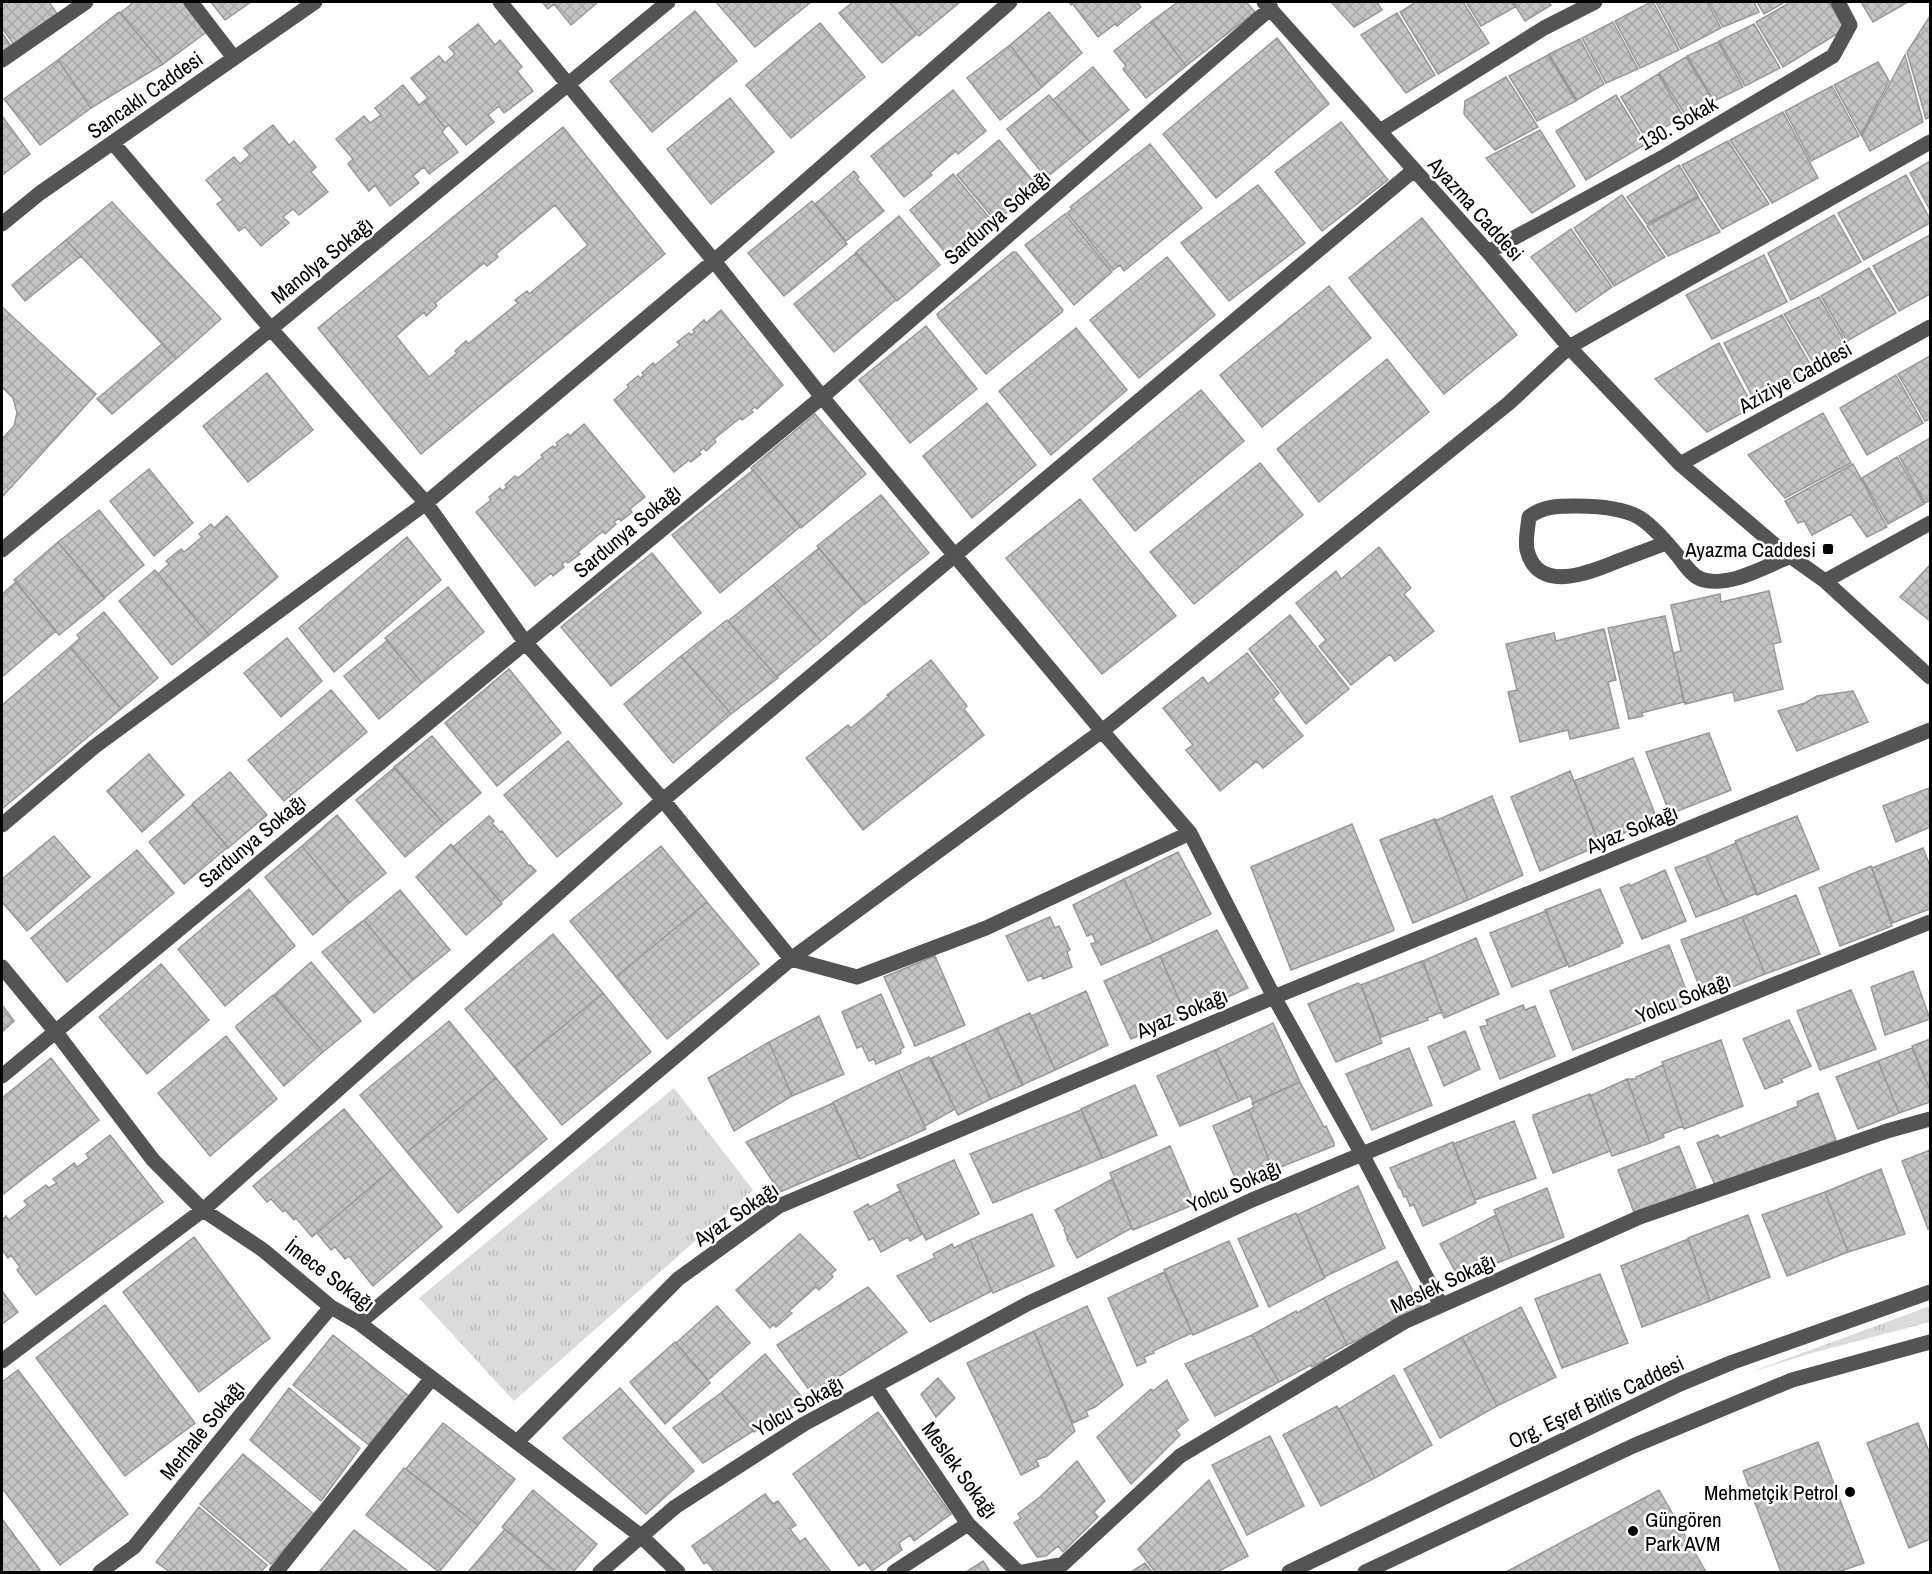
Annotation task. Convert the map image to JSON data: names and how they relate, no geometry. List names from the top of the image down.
{
  "streets": {
    "street": [
      "Sancaklı Caddesi",
      "130. Sokak",
      "Ayazma Caddesi",
      "Sardunya Sokağı",
      "Manolya Sokağı",
      "Aziziye Caddesi",
      "Ayaz Sokağı",
      "Yolcu Sokağı",
      "İmece Sokağı",
      "Meslek Sokağı",
      "Org. Eşref Bitlis Caddesi",
      "Merhale Sokağı"
    ]
  },
  "crossings": [
    ["130. Sokak", "Ayazma Caddesi"],
    ["Ayazma Caddesi", "Sardunya Sokağı"],
    ["Ayazma Caddesi", "Aziziye Caddesi"],
    ["Sardunya Sokağı", "İmece Sokağı"],
    ["Ayaz Sokağı", "İmece Sokağı"],
    ["Yolcu Sokağı", "İmece Sokağı"],
    ["Yolcu Sokağı", "Meslek Sokağı"],
    ["İmece Sokağı", "Merhale Sokağı"]
  ],
  "places": {
    "transit": ["Ayazma Caddesi"],
    "other": ["Mehmetçik Petrol", "Güngören Park AVM"]
  }
}
